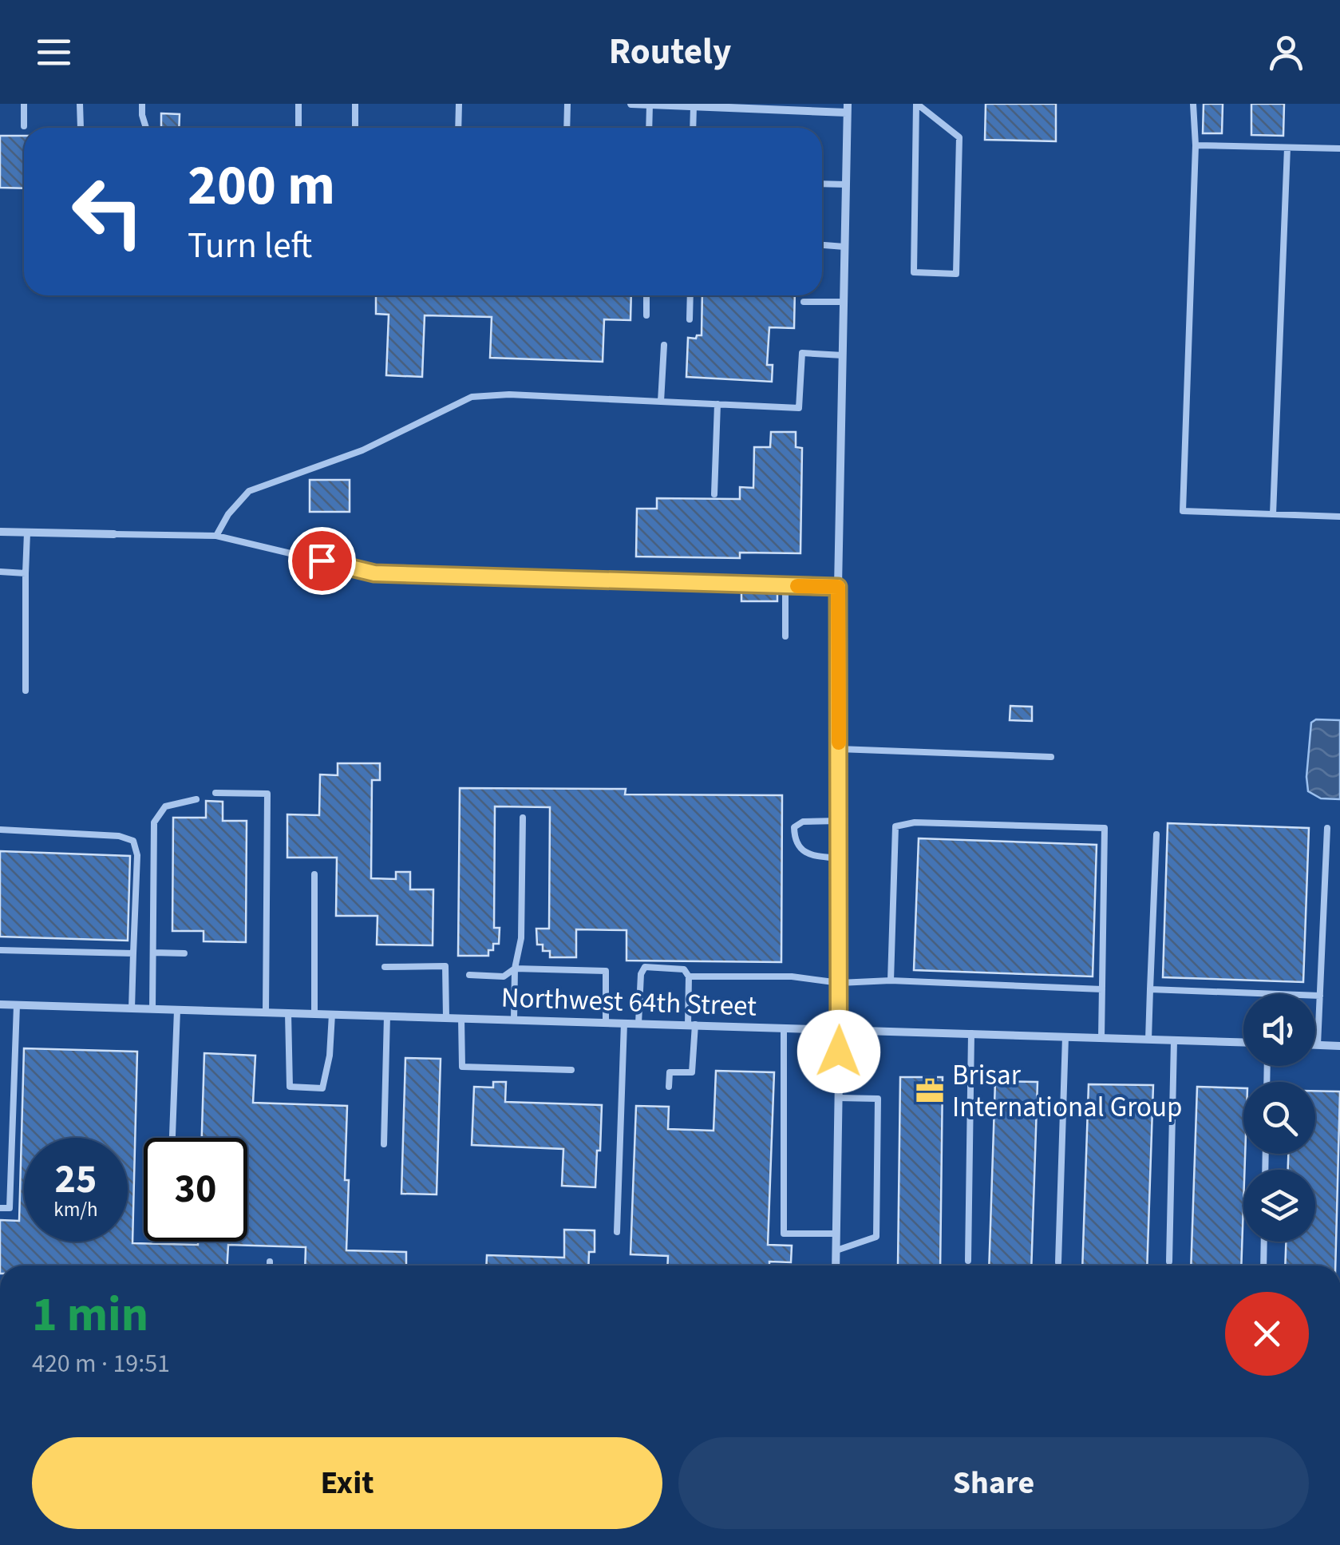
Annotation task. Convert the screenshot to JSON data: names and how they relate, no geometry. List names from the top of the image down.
{
  "streets": {
    "street": ["Northwest 64th Street"]
  },
  "places": {
    "office": ["Brisar International Group"]
  },
  "page": {
    "header": "Routely",
    "turn": ["200 m", "Turn left"],
    "speed": "25 km/h",
    "limit": "30",
    "heading": ["1 min", "420 m · 19:51"],
    "buttons": ["Exit", "Share"]
  }
}
